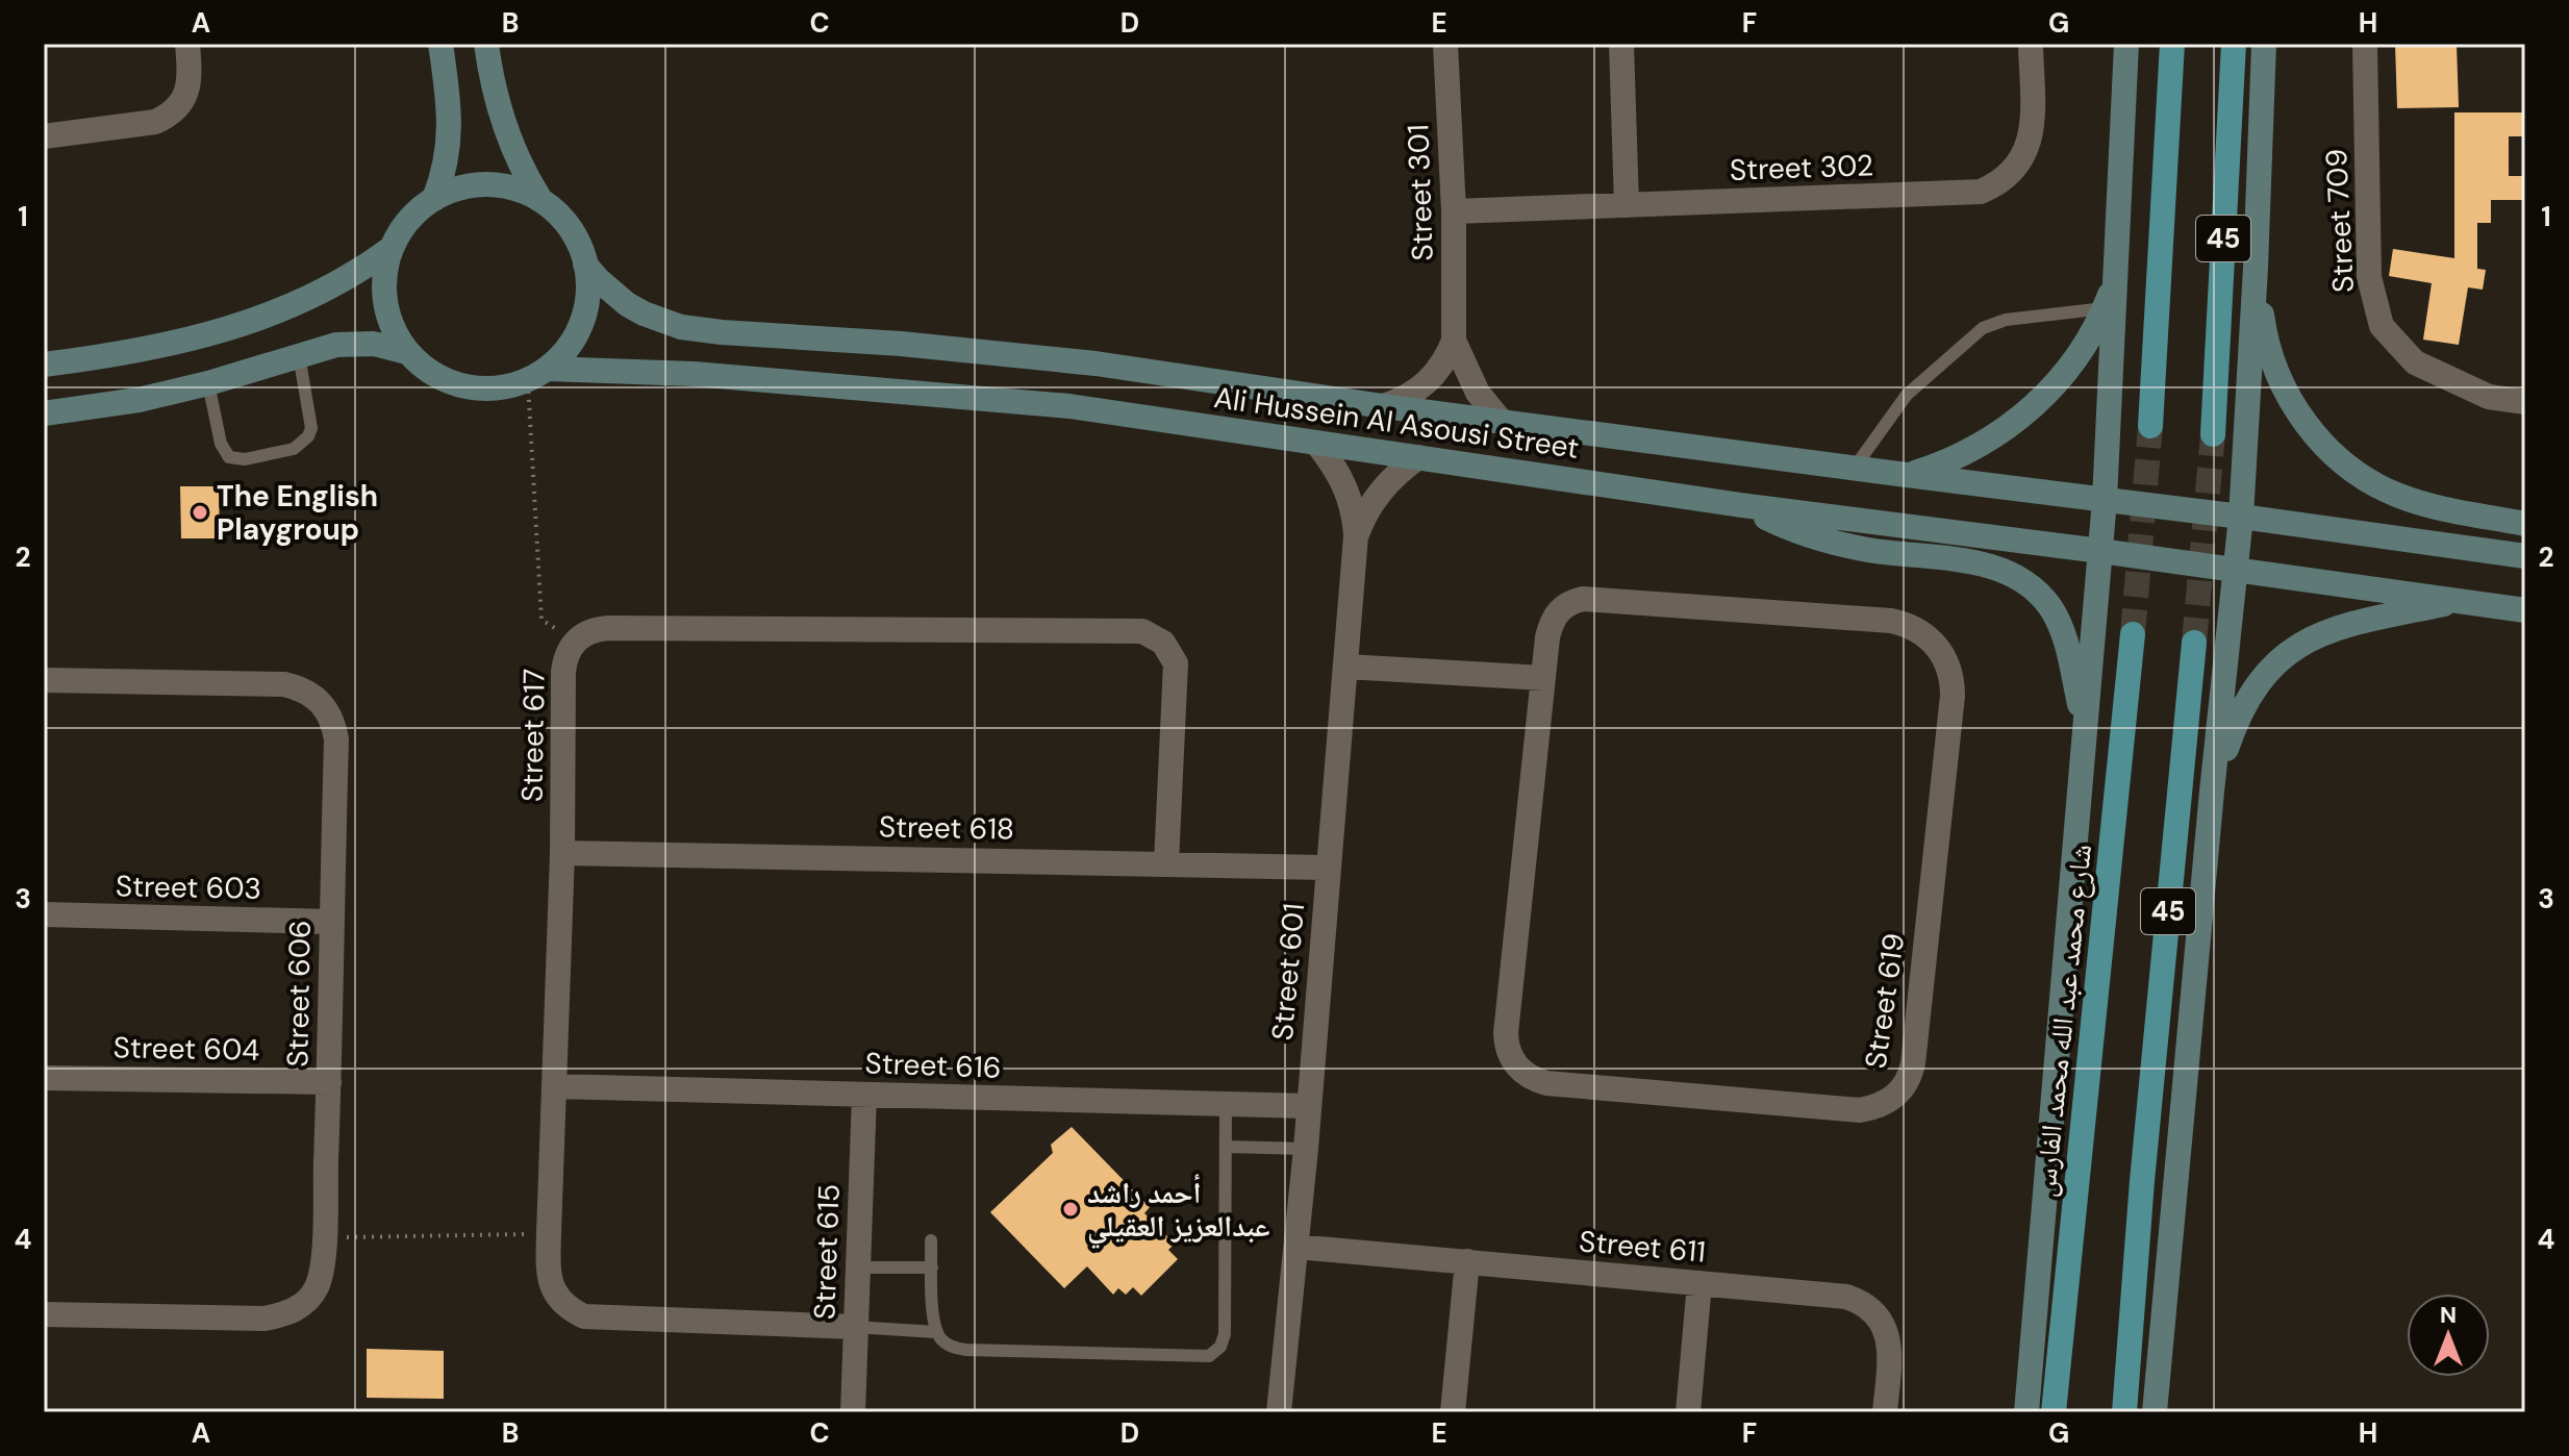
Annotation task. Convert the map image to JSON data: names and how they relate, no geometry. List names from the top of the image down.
{
  "streets": {
    "main road": ["45", "شارع محمد عبد الله محمد الفارس"],
    "street": [
      "Street 302",
      "Street 301",
      "Street 709",
      "Ali Hussein Al Asousi Street",
      "Street 617",
      "Street 618",
      "Street 603",
      "Street 601",
      "Street 606",
      "Street 619",
      "Street 604",
      "Street 616",
      "Street 611",
      "Street 615"
    ]
  },
  "crossings": [
    ["Street 302", "Street 301"],
    ["Street 301", "Ali Hussein Al Asousi Street"],
    ["Ali Hussein Al Asousi Street", "Street 601"],
    ["Street 617", "Street 618"],
    ["Street 617", "Street 616"],
    ["Street 617", "Street 615"],
    ["Street 618", "Street 601"],
    ["Street 603", "Street 606"],
    ["Street 601", "Street 616"],
    ["Street 601", "Street 611"],
    ["Street 606", "Street 604"],
    ["Street 616", "Street 615"]
  ],
  "places": ["The English Playgroup", "أحمد راشد عبدالعزيز العقيلي"],
  "north": "top",
  "grid": {
    "columns": [
      "A",
      "B",
      "C",
      "D",
      "E",
      "F",
      "G",
      "H"
    ],
    "rows": [
      "1",
      "2",
      "3",
      "4"
    ]
  }
}
